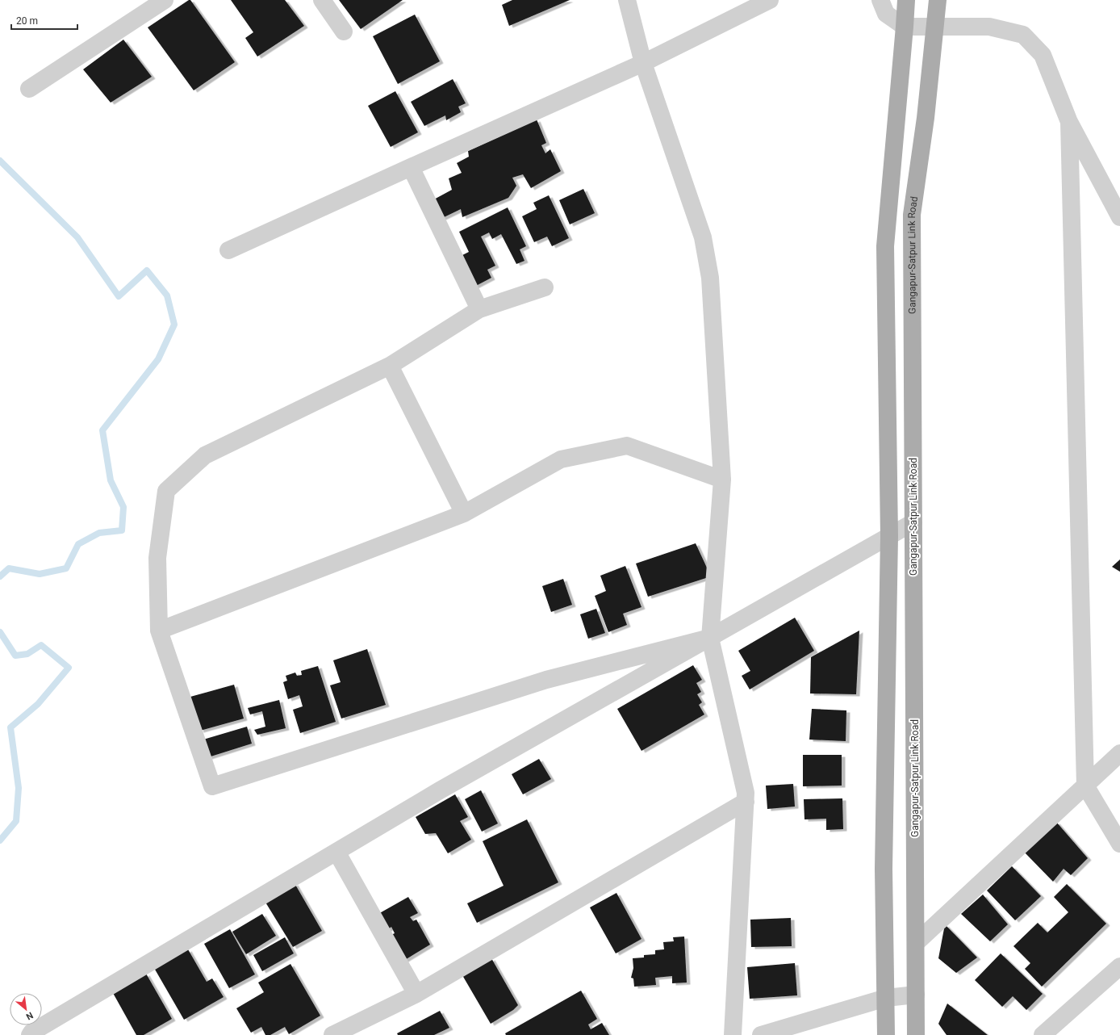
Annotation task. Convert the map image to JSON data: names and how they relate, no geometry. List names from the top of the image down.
{
  "streets": {
    "main road": ["Gangapur-Satpur Link Road"]
  },
  "scale_bar": "20 m",
  "north": "bottom right"
}
